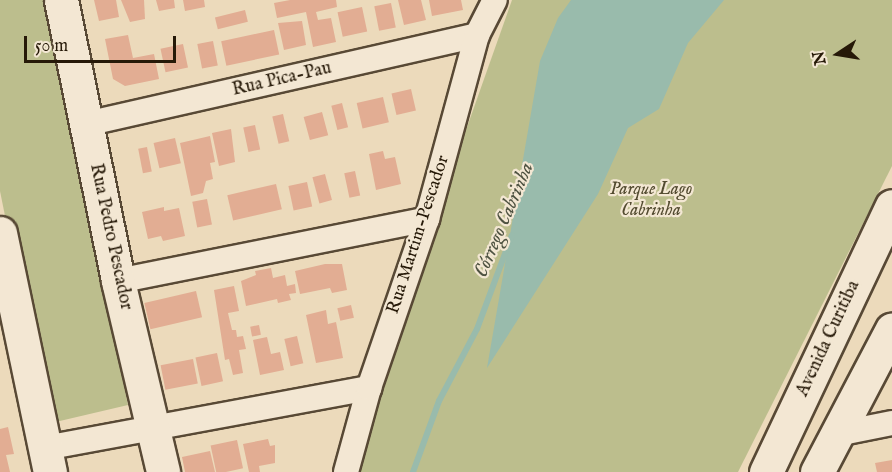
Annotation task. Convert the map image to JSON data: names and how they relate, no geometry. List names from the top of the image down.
{
  "streets": {
    "street": [
      "Rua Pica-Pau",
      "Rua Martim-Pescador",
      "Rua Pedro Pescador",
      "Avenida Curitiba"
    ]
  },
  "crossings": [
    ["Rua Pica-Pau", "Rua Martim-Pescador"],
    ["Rua Pica-Pau", "Rua Pedro Pescador"]
  ],
  "water": ["Córrego Cabrinha"],
  "parks": ["Parque Lago Cabrinha"],
  "scale_bar": "50 m",
  "north": "left"
}
